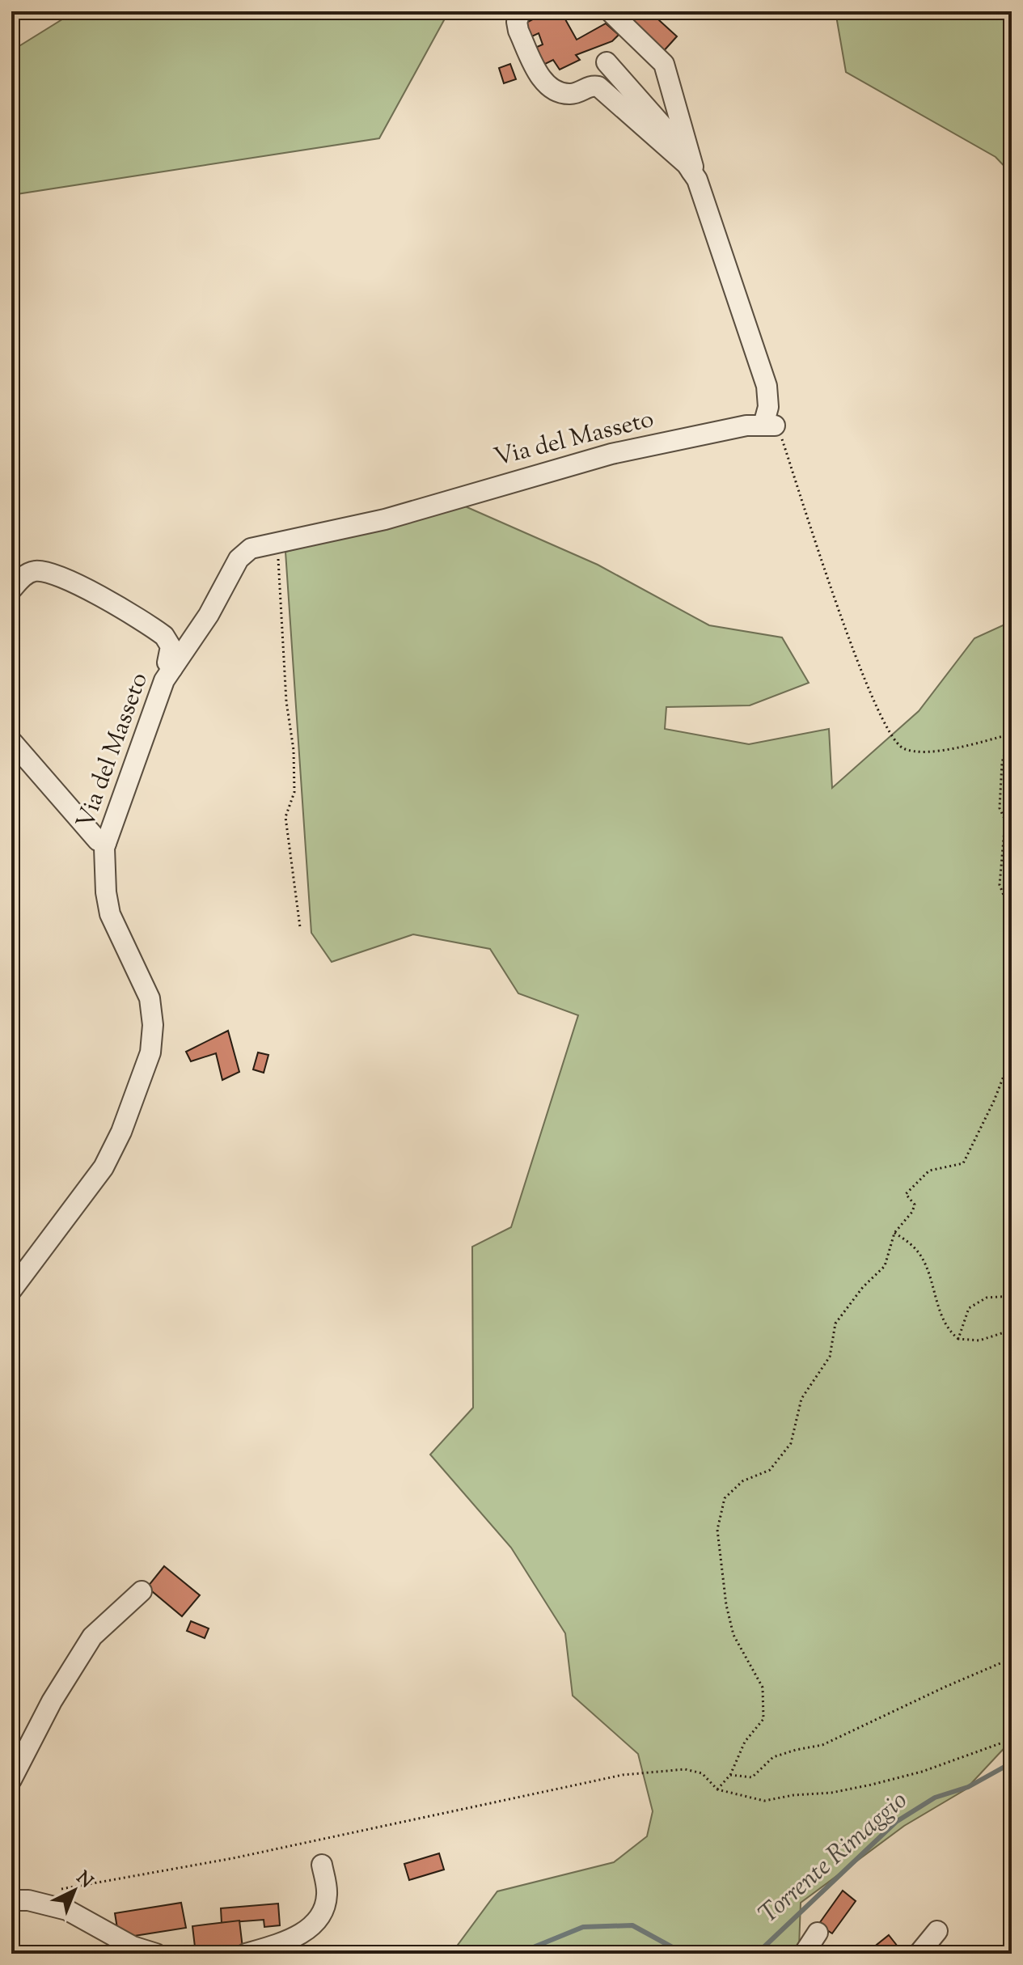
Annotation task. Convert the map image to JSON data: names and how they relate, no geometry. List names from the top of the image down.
{
  "streets": {
    "street": ["Via del Masseto"]
  },
  "water": ["Torrente Rimaggio"],
  "north": "top right"
}
